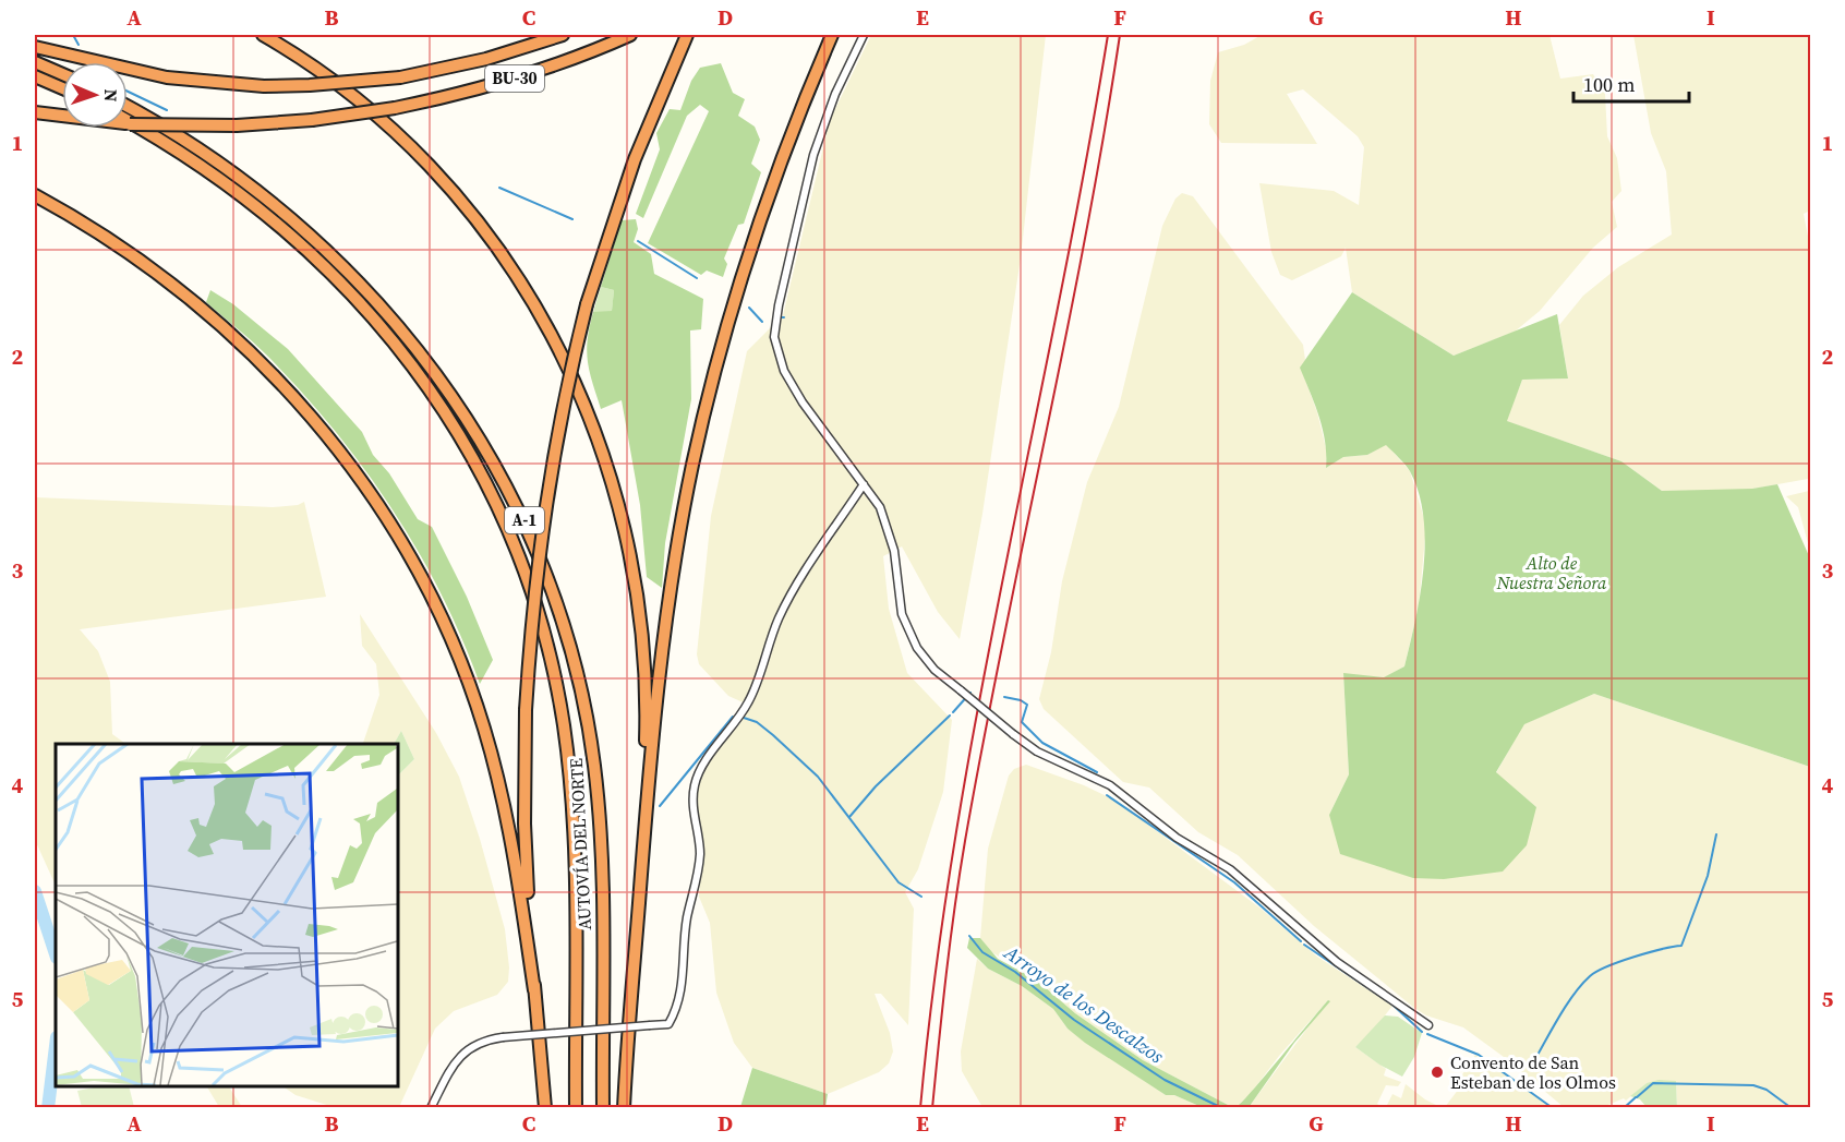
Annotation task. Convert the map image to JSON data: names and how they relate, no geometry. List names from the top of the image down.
{
  "streets": {
    "highway": ["BU-30", "A-1", "AUTOVÍA DEL NORTE"]
  },
  "water": ["Arroyo de los Descalzos"],
  "parks": ["Alto de Nuestra Señora"],
  "places": ["Convento de San Esteban de los Olmos"],
  "scale_bar": "100 m",
  "north": "right",
  "grid": {
    "columns": [
      "A",
      "B",
      "C",
      "D",
      "E",
      "F",
      "G",
      "H",
      "I"
    ],
    "rows": [
      "1",
      "2",
      "3",
      "4",
      "5"
    ]
  }
}
